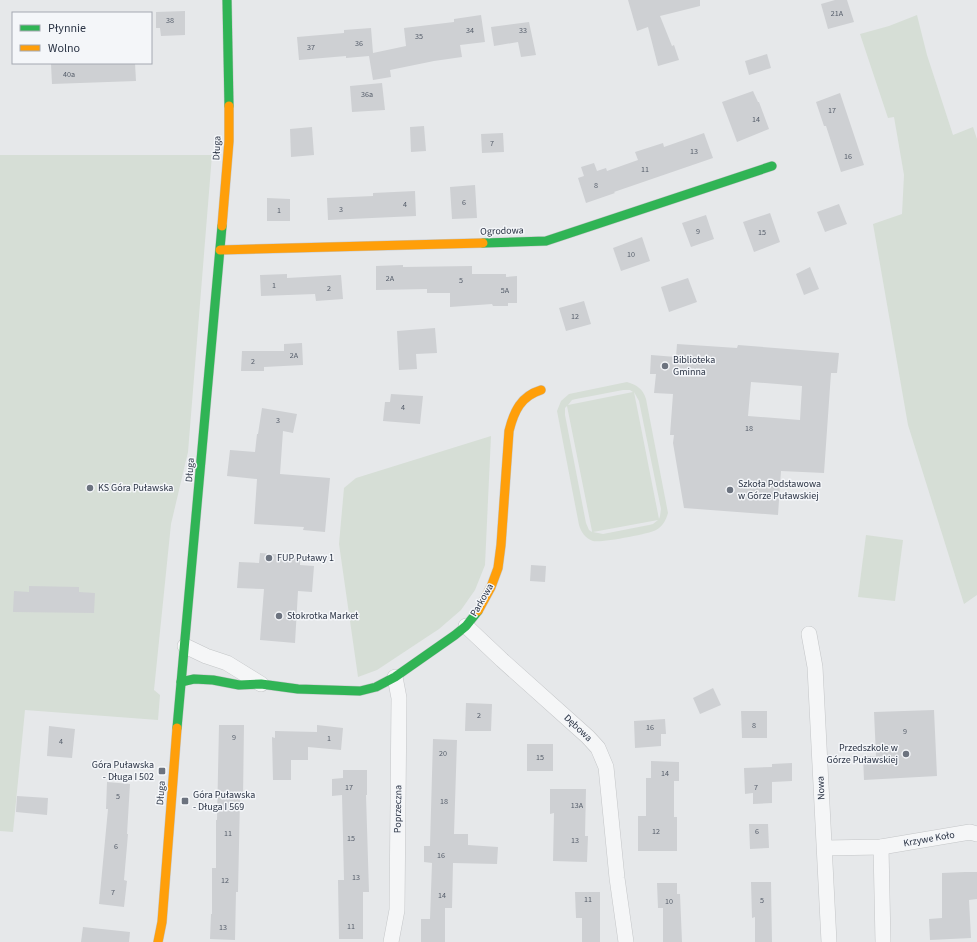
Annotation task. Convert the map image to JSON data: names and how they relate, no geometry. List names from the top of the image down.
{
  "streets": {
    "street": [
      "Długa",
      "Ogrodowa",
      "Parkowa",
      "Dębowa",
      "Nowa",
      "Poprzeczna",
      "Krzywe Koło"
    ]
  },
  "crossings": [
    ["Długa", "Ogrodowa"],
    ["Długa", "Parkowa"],
    ["Parkowa", "Dębowa"],
    ["Parkowa", "Poprzeczna"],
    ["Nowa", "Krzywe Koło"]
  ],
  "places": {
    "other": [
      "Biblioteka Gminna",
      "KS Góra Puławska",
      "Szkoła Podstawowa w Górze Puławskiej",
      "FUP Puławy 1",
      "Stokrotka Market",
      "Przedszkole w Górze Puławskiej"
    ],
    "transit": ["Góra Puławska - Długa I 502", "Góra Puławska - Długa I 569"]
  },
  "house_numbers": [
    "21A",
    "38",
    "34",
    "33",
    "35",
    "36",
    "37",
    "40a",
    "36a",
    "17",
    "14",
    "7",
    "13",
    "16",
    "11",
    "8",
    "6",
    "4",
    "3",
    "1",
    "9",
    "15",
    "10",
    "2A",
    "5",
    "1",
    "2",
    "5A",
    "12",
    "2A",
    "2",
    "4",
    "3",
    "18",
    "2",
    "8",
    "16",
    "9",
    "9",
    "1",
    "4",
    "20",
    "15",
    "14",
    "17",
    "7",
    "5",
    "18",
    "13A",
    "12",
    "6",
    "11",
    "15",
    "13",
    "6",
    "16",
    "13",
    "12",
    "7",
    "14",
    "11",
    "5",
    "10",
    "11",
    "13"
  ],
  "legend": ["Płynnie", "Wolno"]
}
